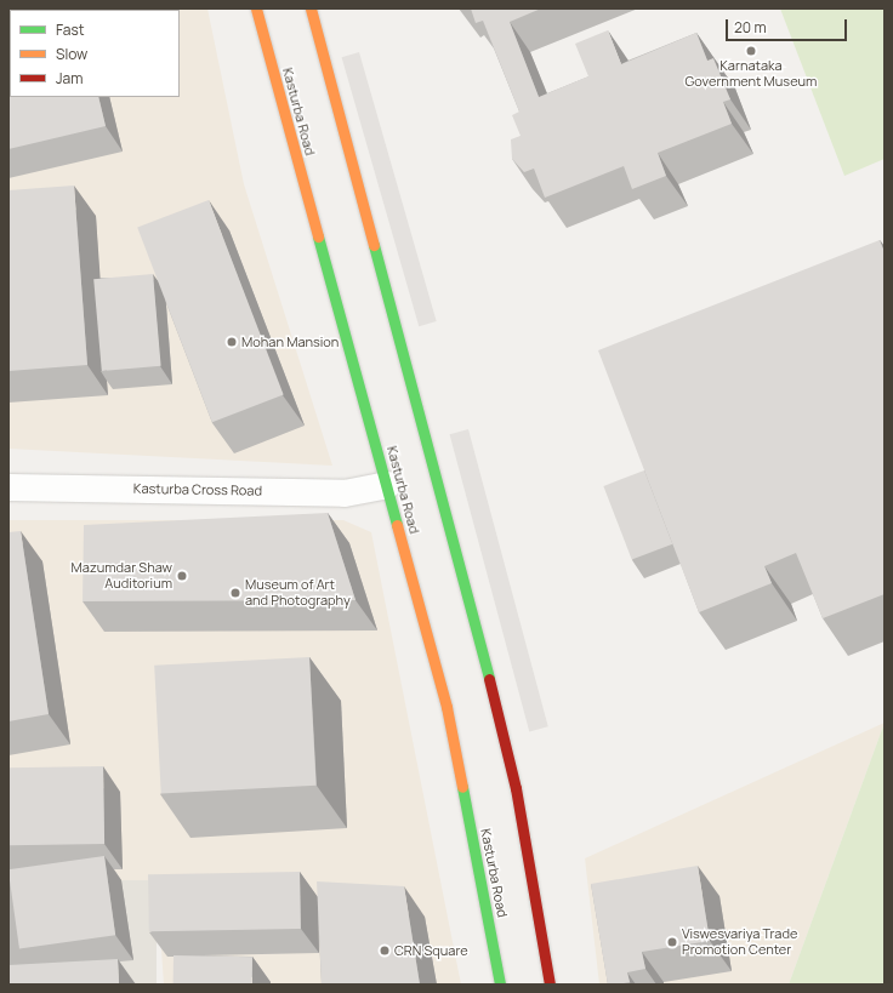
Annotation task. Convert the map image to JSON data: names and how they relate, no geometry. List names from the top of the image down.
{
  "streets": {
    "main road": ["Kasturba Road"],
    "street": ["Kasturba Cross Road"]
  },
  "crossings": [
    ["Kasturba Road", "Kasturba Cross Road"]
  ],
  "places": [
    "Karnataka Government Museum",
    "Mohan Mansion",
    "Mazumdar Shaw Auditorium",
    "Museum of Art and Photography",
    "Viswesvariya Trade Promotion Center",
    "CRN Square"
  ],
  "legend": ["Fast", "Slow", "Jam"],
  "scale_bar": "20 m"
}
